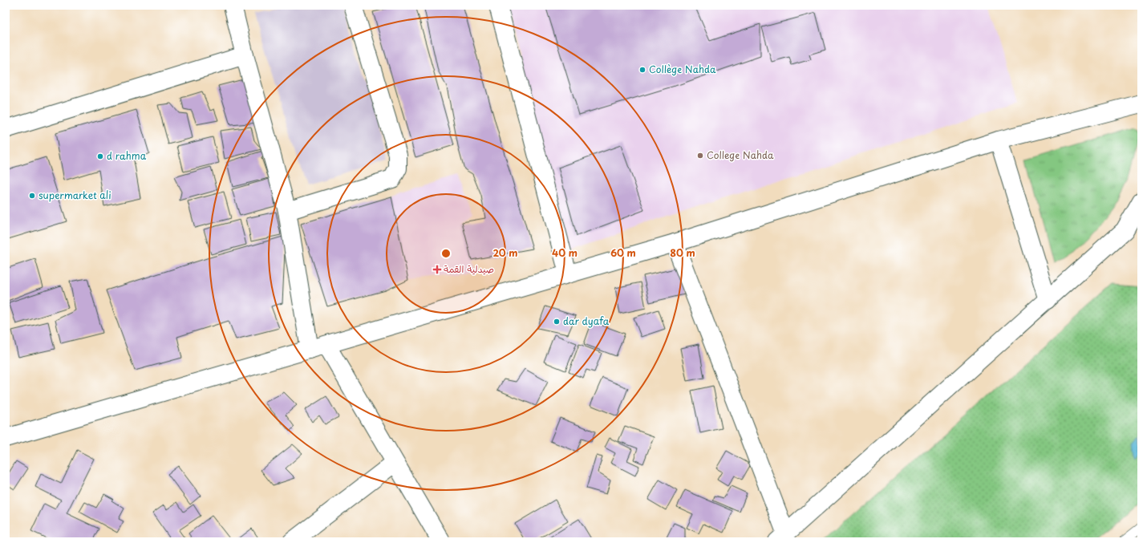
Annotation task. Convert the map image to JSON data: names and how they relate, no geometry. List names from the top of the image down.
{
  "places": {
    "other": [
      "Collège Nahda",
      "College Nahda",
      "d rahma",
      "supermarket ali",
      "dar dyafa"
    ],
    "health": ["صيدلية القمة"]
  },
  "rings": [
    "20 m",
    "40 m",
    "60 m",
    "80 m"
  ]
}
